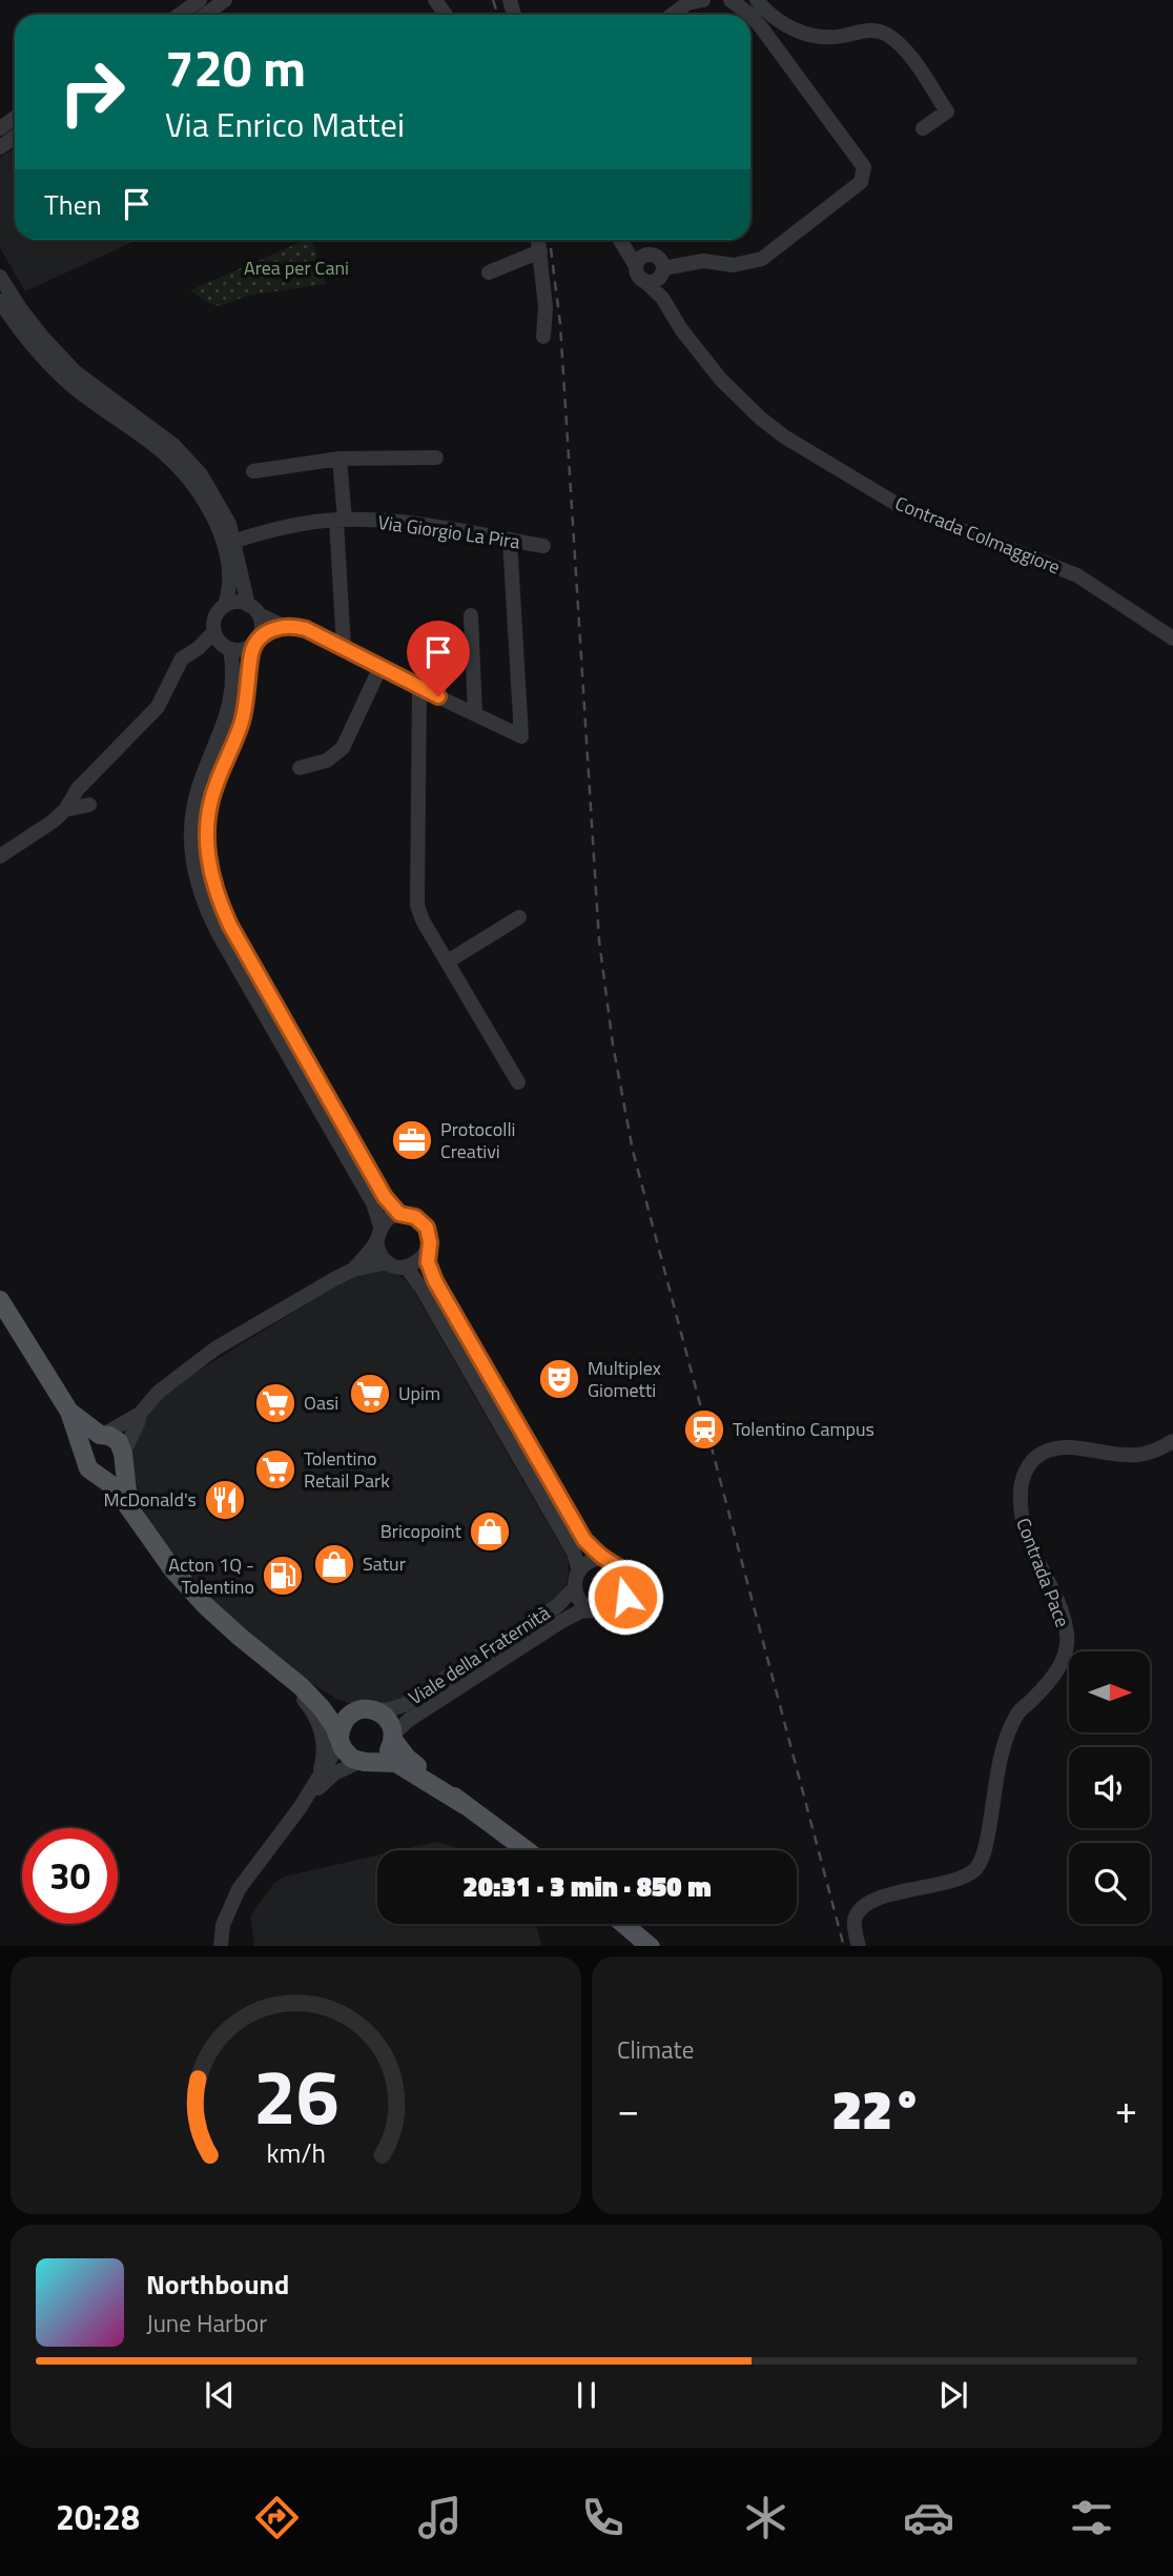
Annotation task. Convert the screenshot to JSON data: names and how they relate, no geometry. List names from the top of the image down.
{
  "streets": {
    "street": [
      "Via Giorgio La Pira",
      "Contrada Colmaggiore",
      "Contrada Pace",
      "Viale della Fraternità"
    ]
  },
  "parks": ["Area per Cani"],
  "places": {
    "office": ["Protocolli Creativi"],
    "theatre": ["Multiplex Giometti"],
    "supermarket": ["Upim", "Oasi", "Tolentino Retail Park"],
    "station": ["Tolentino Campus"],
    "restaurant": ["McDonald's"],
    "shop": ["Bricopoint", "Satur"],
    "fuel station": ["Acton 1Q - Tolentino"]
  },
  "north": "right",
  "page": {
    "turn": ["720 m", "Via Enrico Mattei"],
    "then": "Then",
    "limit": "30",
    "trip": "20:31 · 3 min · 850 m",
    "tile": "Climate",
    "heat": ["−", "22°", "+"],
    "song": ["Northbound", "June Harbor"],
    "tabs": "20:28",
    "gauge": ["26", "km/h"]
  }
}
